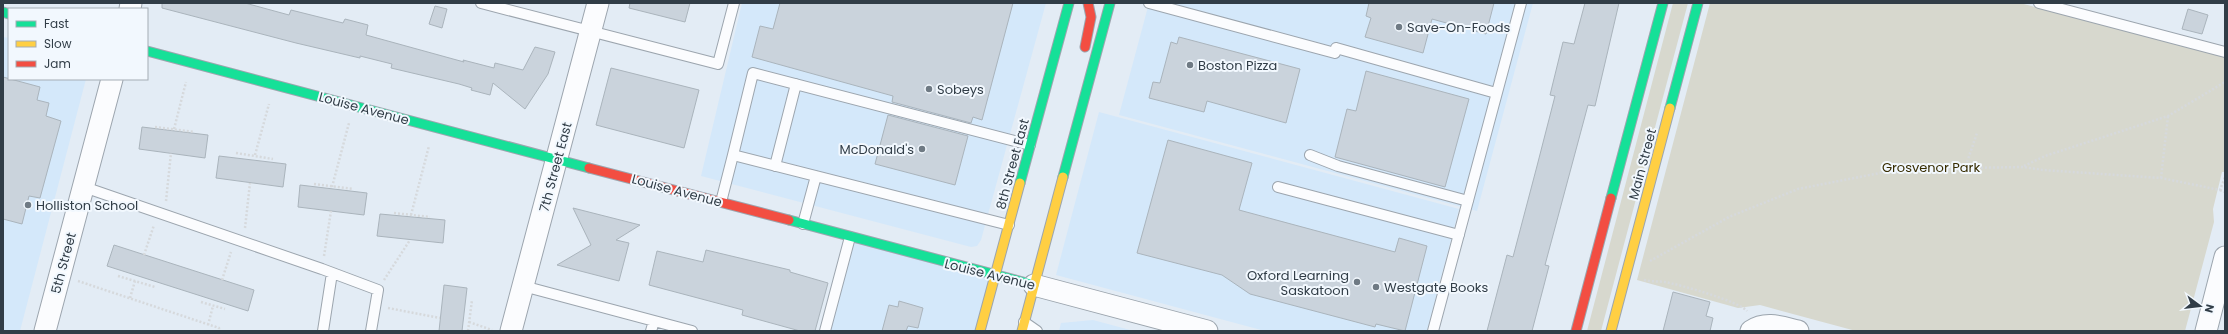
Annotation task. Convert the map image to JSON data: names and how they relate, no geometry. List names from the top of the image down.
{
  "streets": {
    "street": [
      "Louise Avenue",
      "8th Street East",
      "Main Street",
      "7th Street East",
      "5th Street"
    ]
  },
  "crossings": [
    ["Louise Avenue", "8th Street East"],
    ["Louise Avenue", "7th Street East"]
  ],
  "parks": ["Grosvenor Park"],
  "places": [
    "Save-On-Foods",
    "Boston Pizza",
    "Sobeys",
    "McDonald's",
    "Holliston School",
    "Oxford Learning Saskatoon",
    "Westgate Books"
  ],
  "legend": ["Fast", "Slow", "Jam"],
  "north": "right"
}
